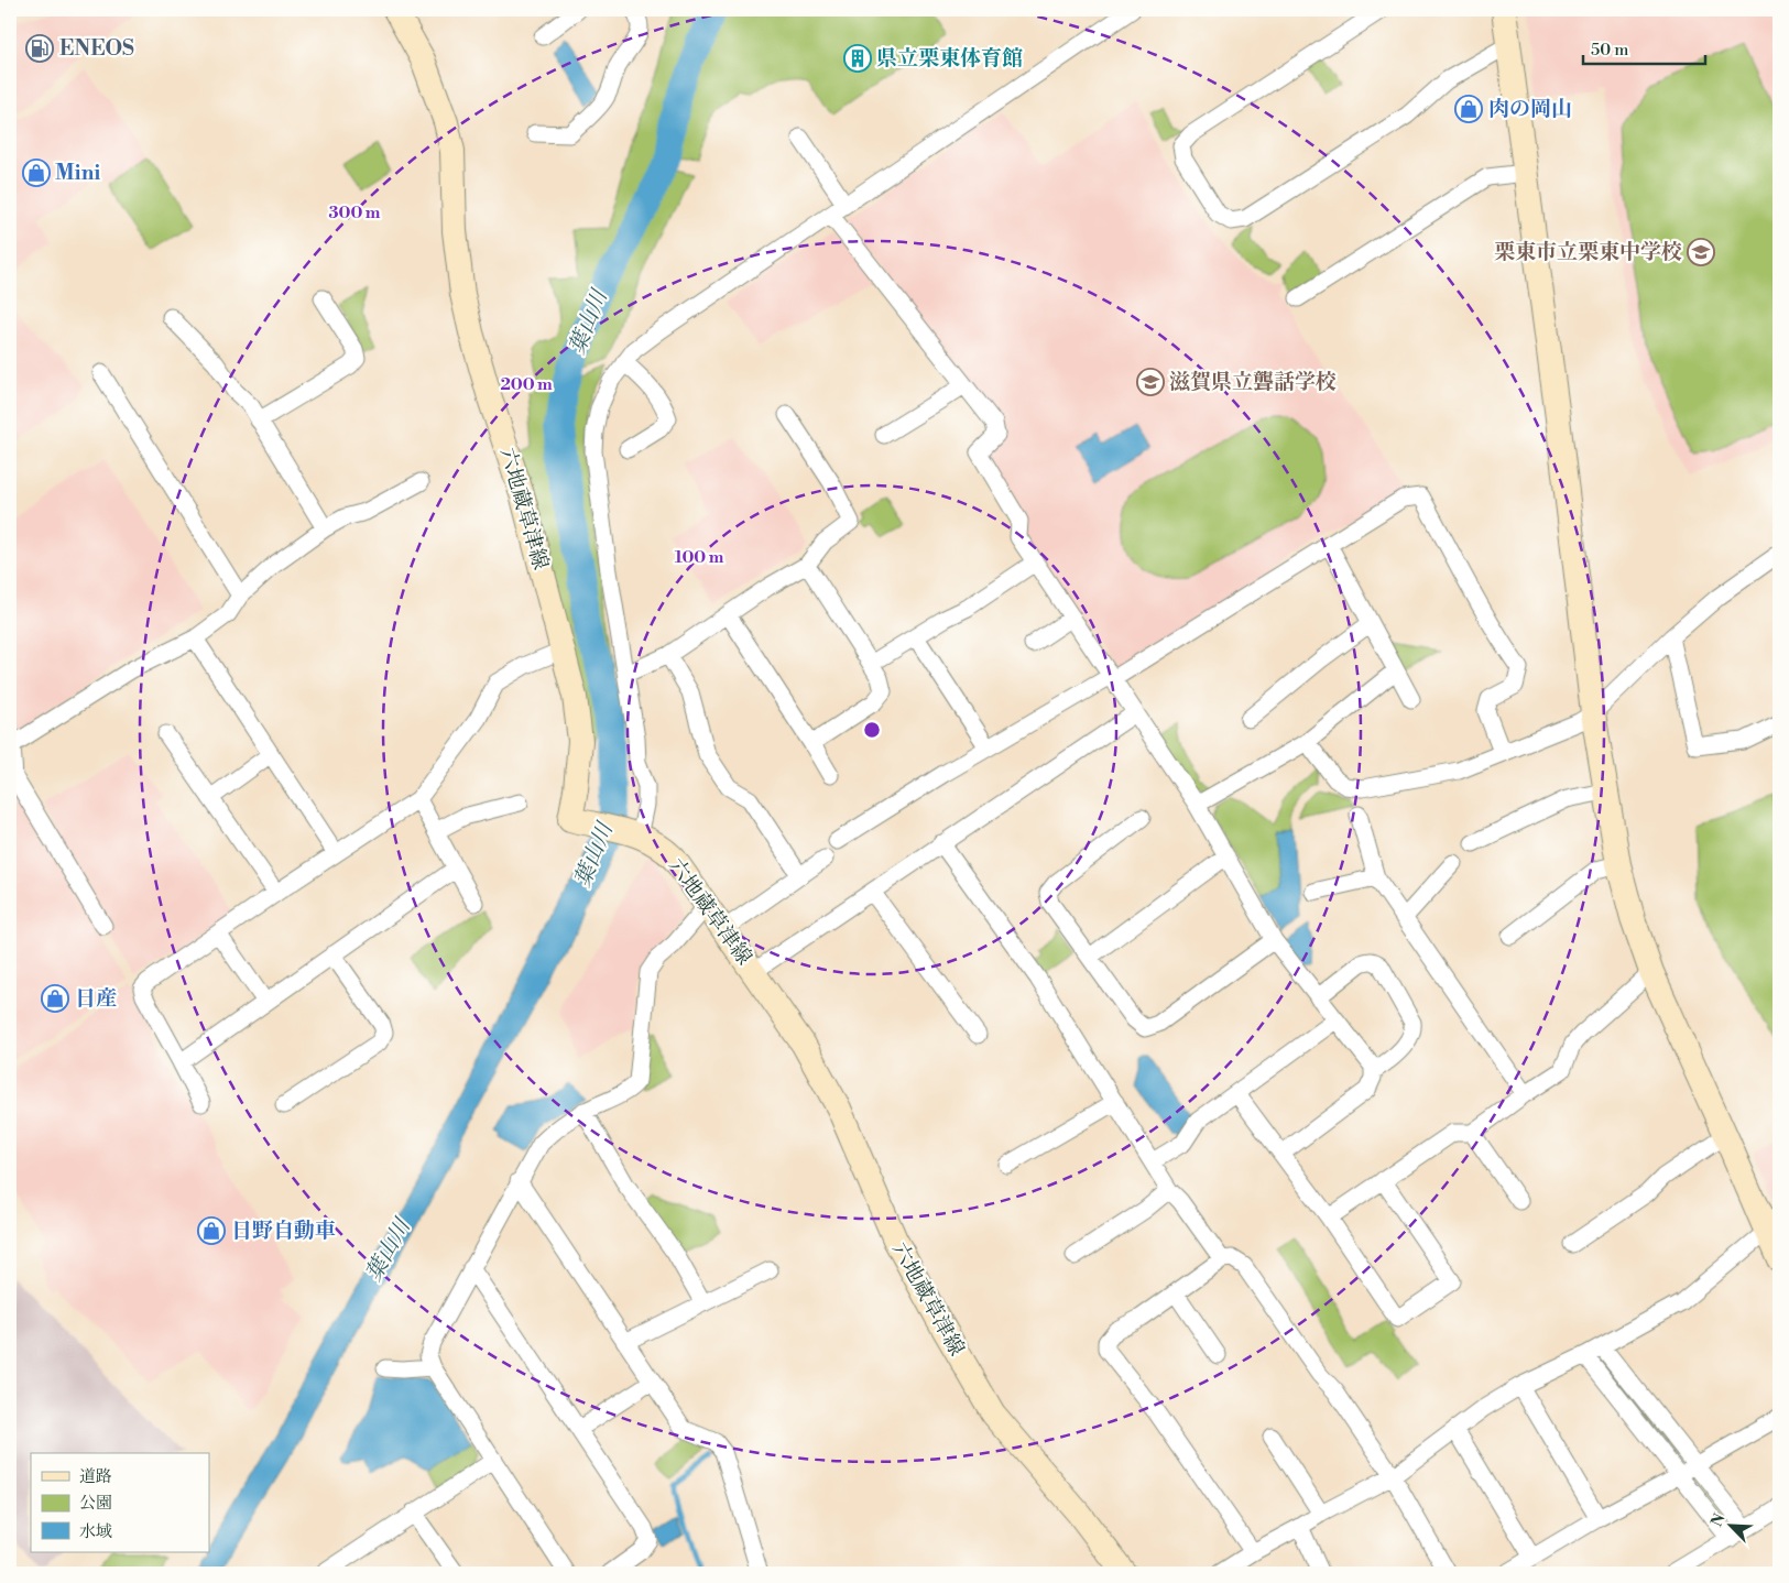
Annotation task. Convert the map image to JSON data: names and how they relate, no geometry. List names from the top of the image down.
{
  "streets": {
    "main road": ["六地蔵草津線"]
  },
  "water": ["葉山川"],
  "places": {
    "fuel station": ["ENEOS"],
    "building": ["県立栗東体育館"],
    "shop": [
      "肉の岡山",
      "Mini",
      "日産",
      "日野自動車"
    ],
    "school or university": ["栗東市立栗東中学校", "滋賀県立聾話学校"]
  },
  "legend": ["道路", "公園", "水域"],
  "scale_bar": "50 m",
  "north": "top left",
  "rings": ["300 m", "200 m", "100 m"]
}
